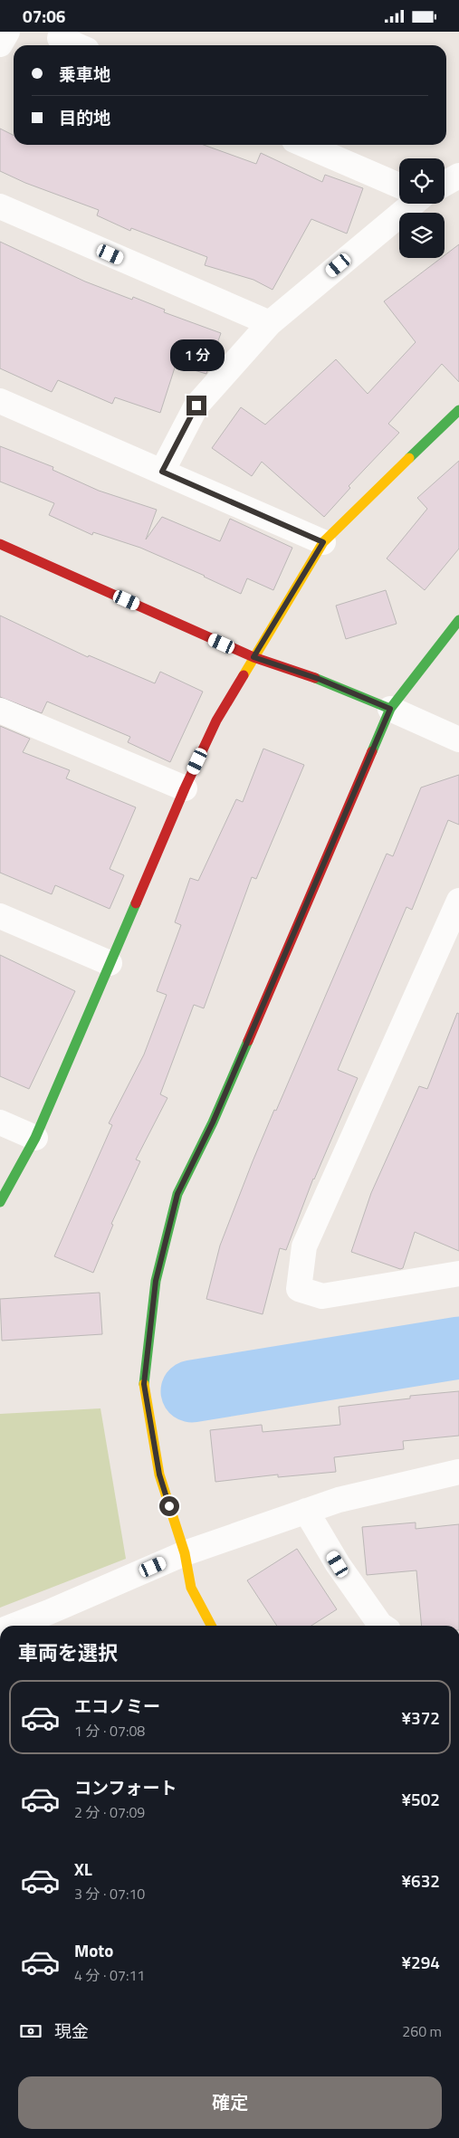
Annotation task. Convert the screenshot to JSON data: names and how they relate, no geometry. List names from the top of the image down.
{
  "page": {
    "status": "07:06",
    "banner": ["乗車地", "目的地"],
    "bubble": "1 分",
    "heading": "車両を選択",
    "list": [
      {
        "name": "エコノミー",
        "note": "1 分 · 07:08",
        "value": "¥372"
      },
      {
        "name": "コンフォート",
        "note": "2 分 · 07:09",
        "value": "¥502"
      },
      {
        "name": "XL",
        "note": "3 分 · 07:10",
        "value": "¥632"
      },
      {
        "name": "Moto",
        "note": "4 分 · 07:11",
        "value": "¥294"
      }
    ],
    "pay": ["現金", "260 m"],
    "buttons": "確定"
  }
}
